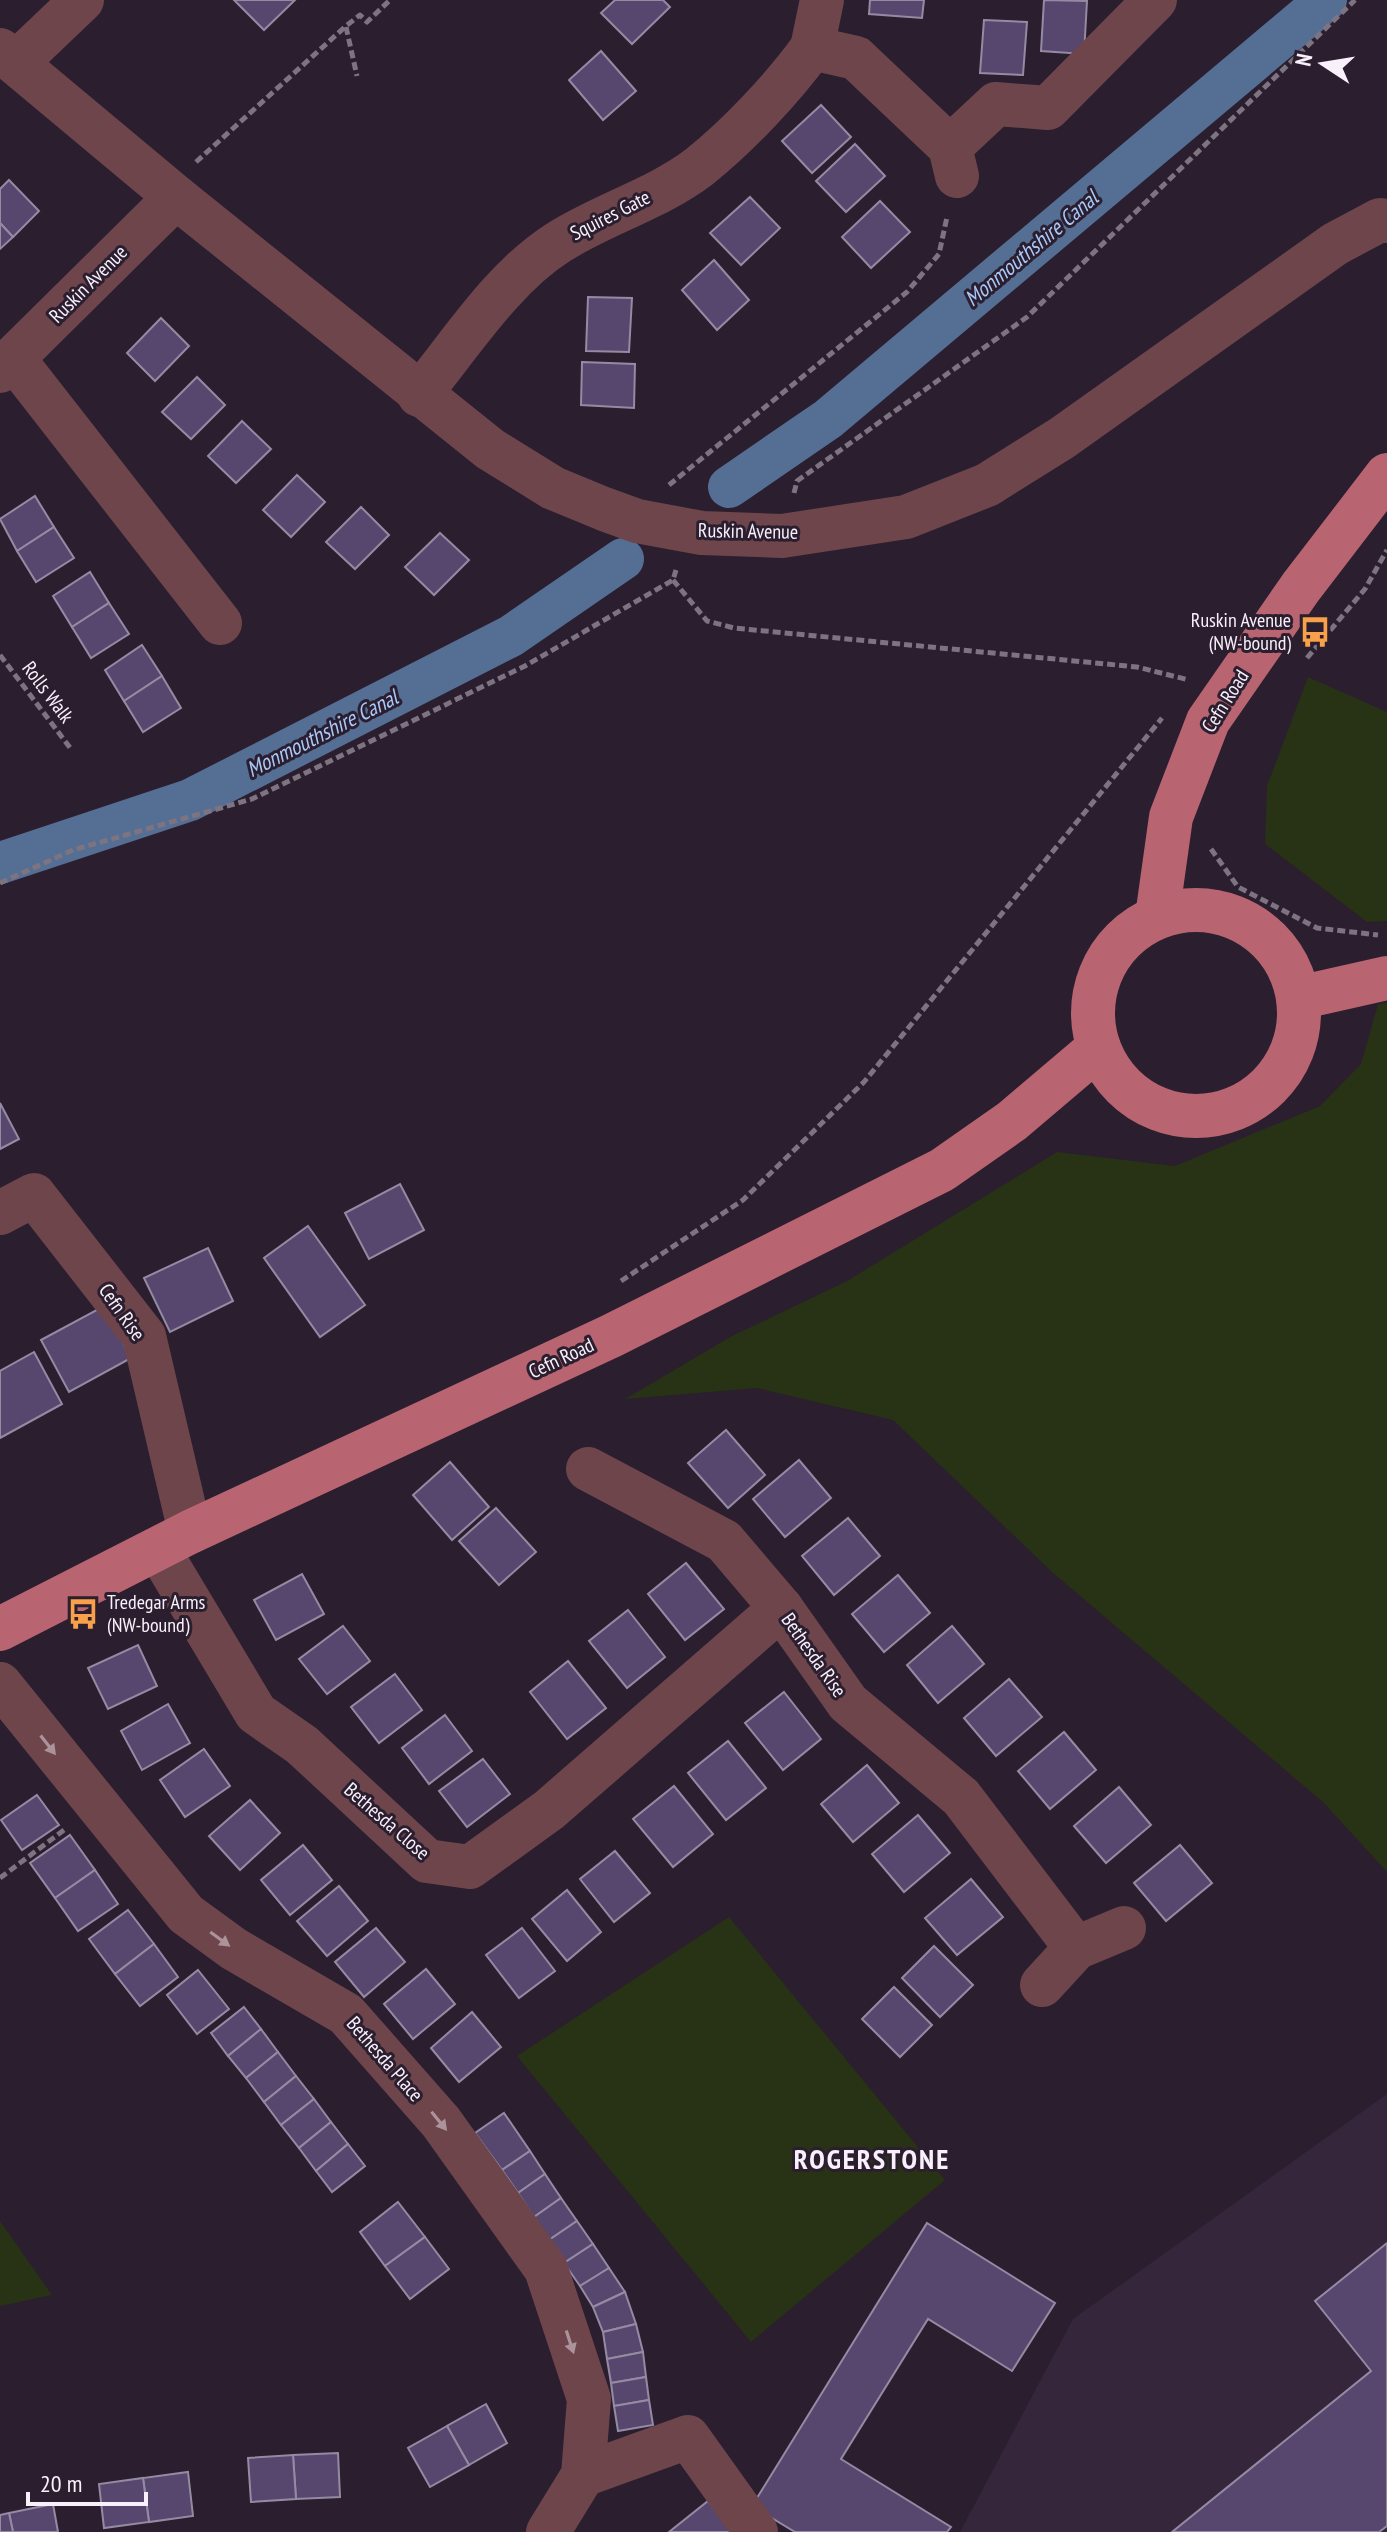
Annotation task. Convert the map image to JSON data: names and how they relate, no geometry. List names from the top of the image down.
{
  "streets": {
    "main road": ["Cefn Road"],
    "street": [
      "Squires Gate",
      "Ruskin Avenue",
      "Cefn Rise",
      "Bethesda Rise",
      "Bethesda Close",
      "Bethesda Place"
    ],
    "path": ["Rolls Walk"]
  },
  "crossings": [
    ["Squires Gate", "Ruskin Avenue"],
    ["Cefn Road", "Cefn Rise"],
    ["Cefn Road", "Bethesda Close"],
    ["Cefn Rise", "Bethesda Close"],
    ["Bethesda Rise", "Bethesda Close"]
  ],
  "one_way": ["Bethesda Place"],
  "districts": ["ROGERSTONE"],
  "water": ["Monmouthshire Canal"],
  "places": {
    "bus stop": ["Ruskin Avenue (NW-bound)", "Tredegar Arms (NW-bound)"]
  },
  "scale_bar": "20 m",
  "north": "left"
}
